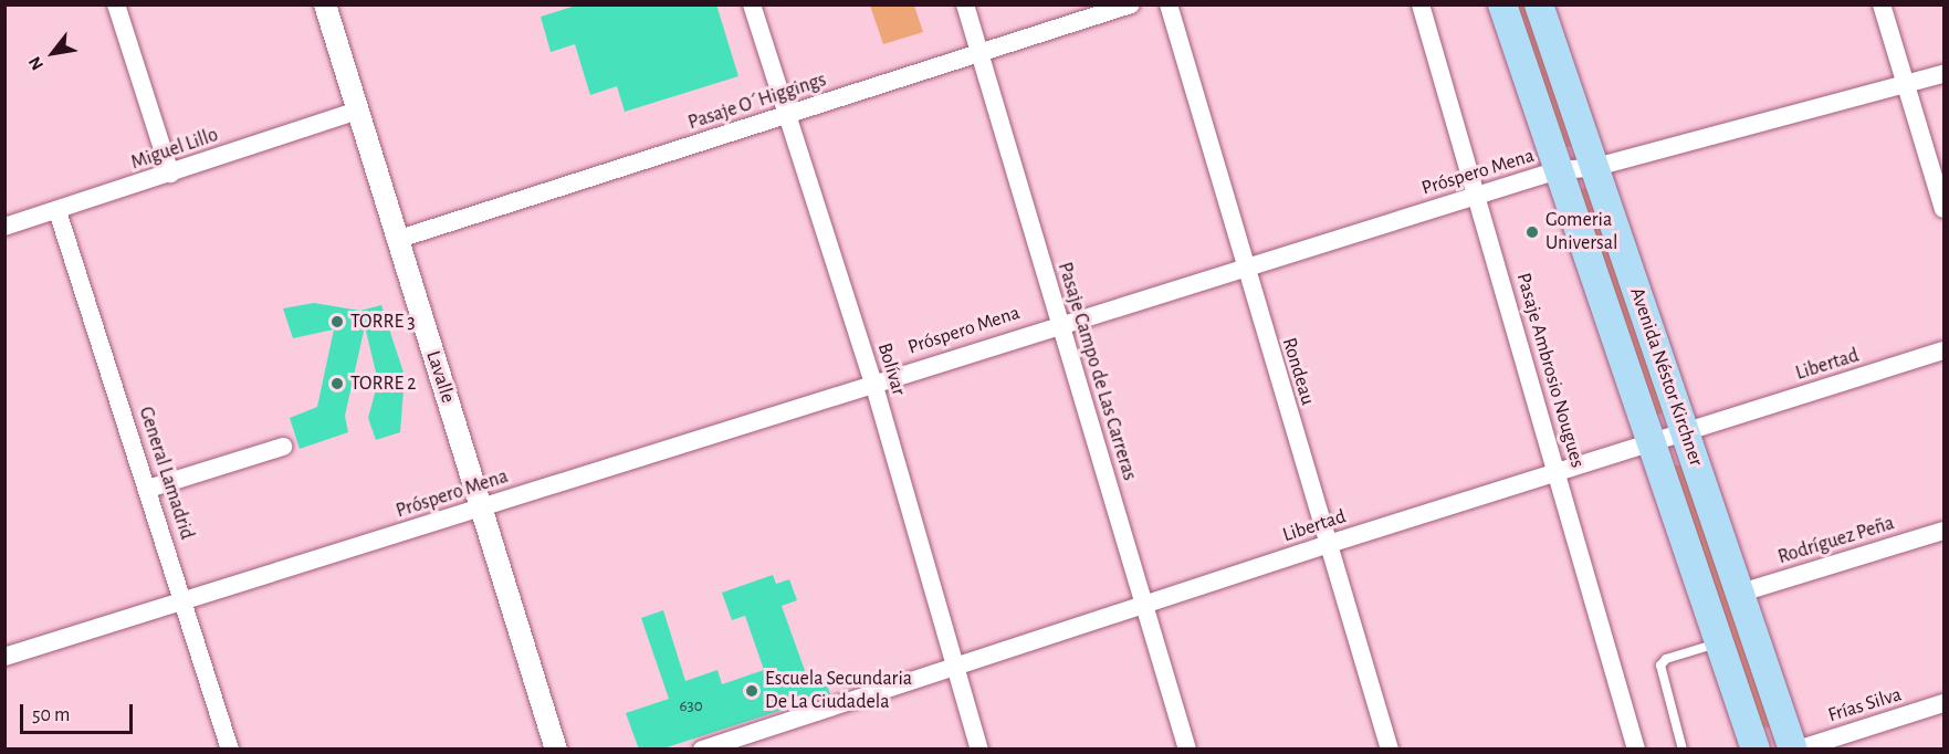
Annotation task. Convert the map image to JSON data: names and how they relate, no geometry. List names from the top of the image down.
{
  "streets": {
    "main road": ["Avenida Néstor Kirchner"],
    "street": [
      "Pasaje O´Higgings",
      "Miguel Lillo",
      "Próspero Mena",
      "Libertad",
      "Bolívar",
      "Pasaje Ambrosio Nougues",
      "Pasaje Campo de Las Carreras",
      "Rondeau",
      "Lavalle",
      "General Lamadrid",
      "Rodríguez Peña",
      "Frías Silva"
    ]
  },
  "crossings": [
    ["Pasaje O´Higgings", "Bolívar"],
    ["Pasaje O´Higgings", "Pasaje Campo de Las Carreras"],
    ["Pasaje O´Higgings", "Lavalle"],
    ["Miguel Lillo", "Lavalle"],
    ["Miguel Lillo", "General Lamadrid"],
    ["Próspero Mena", "Bolívar"],
    ["Próspero Mena", "Pasaje Ambrosio Nougues"],
    ["Próspero Mena", "Pasaje Campo de Las Carreras"],
    ["Próspero Mena", "Rondeau"],
    ["Próspero Mena", "Lavalle"],
    ["Próspero Mena", "Avenida Néstor Kirchner"],
    ["Próspero Mena", "General Lamadrid"],
    ["Libertad", "Bolívar"],
    ["Libertad", "Pasaje Ambrosio Nougues"],
    ["Libertad", "Pasaje Campo de Las Carreras"],
    ["Libertad", "Rondeau"],
    ["Libertad", "Avenida Néstor Kirchner"],
    ["Avenida Néstor Kirchner", "Rodríguez Peña"],
    ["Avenida Néstor Kirchner", "Frías Silva"]
  ],
  "places": [
    "Gomeria Universal",
    "TORRE 3",
    "TORRE 2",
    "Escuela Secundaria De La Ciudadela"
  ],
  "house_numbers": ["630"],
  "scale_bar": "50 m",
  "north": "bottom left"
}
